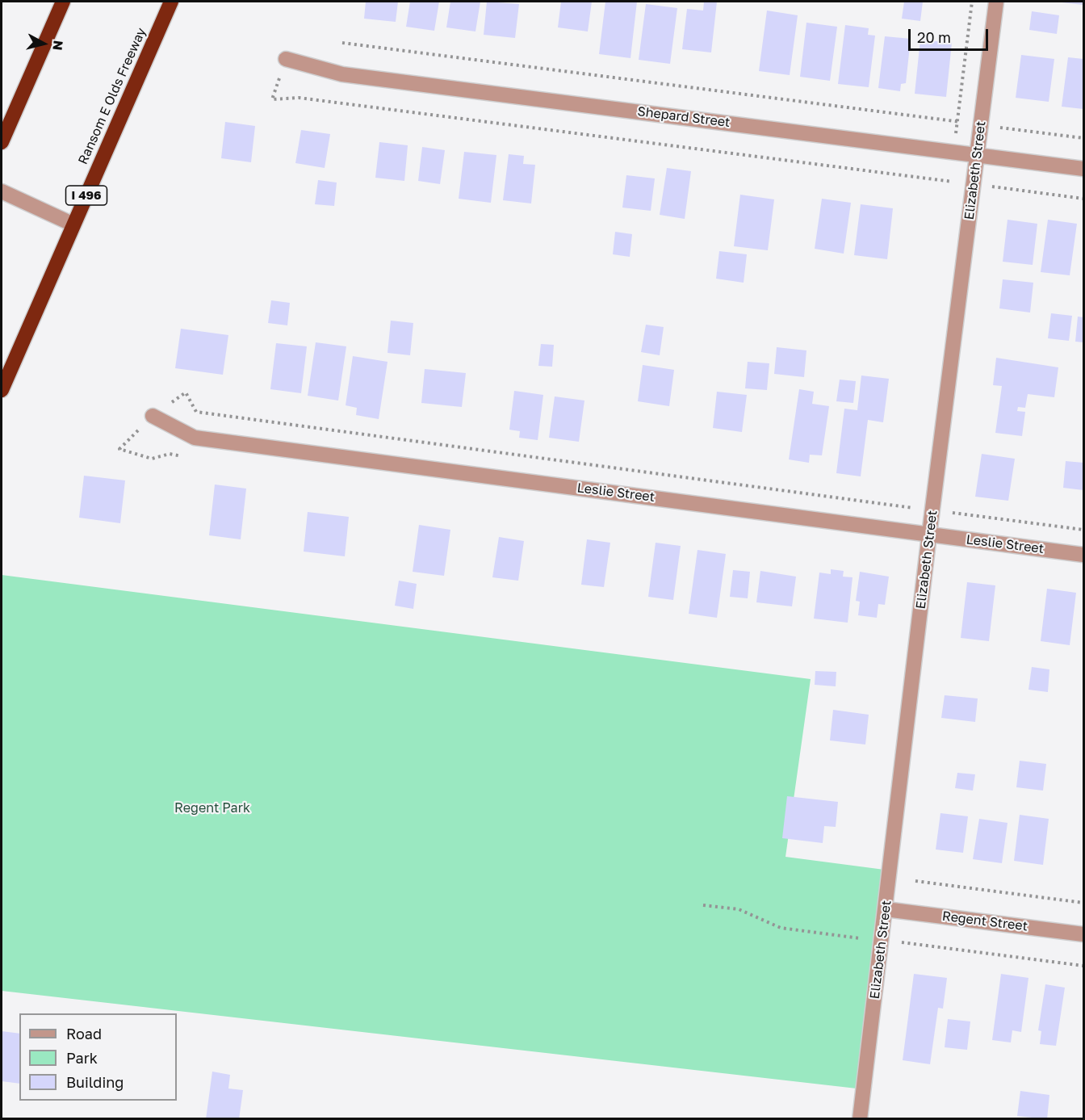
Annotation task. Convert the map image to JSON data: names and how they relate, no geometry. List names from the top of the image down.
{
  "streets": {
    "highway": ["Ransom E Olds Freeway", "I 496"],
    "street": [
      "Shepard Street",
      "Elizabeth Street",
      "Leslie Street",
      "Regent Street"
    ]
  },
  "crossings": [
    ["Shepard Street", "Elizabeth Street"],
    ["Elizabeth Street", "Leslie Street"],
    ["Elizabeth Street", "Regent Street"]
  ],
  "parks": ["Regent Park"],
  "legend": ["Road", "Park", "Building"],
  "scale_bar": "20 m",
  "north": "right"
}
